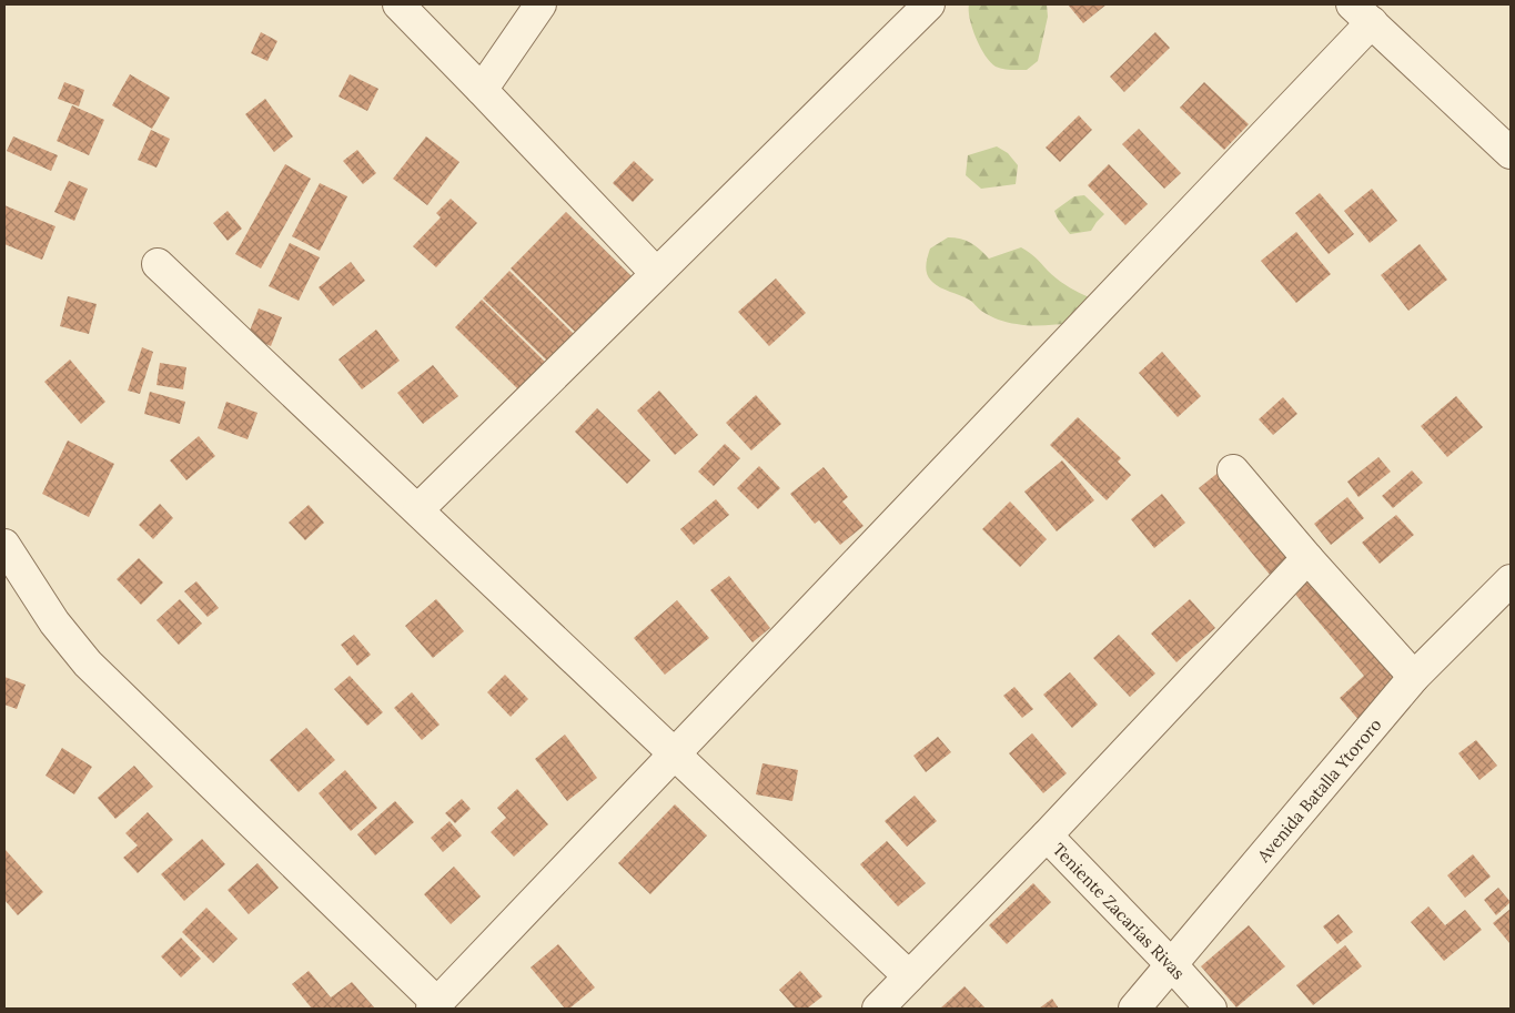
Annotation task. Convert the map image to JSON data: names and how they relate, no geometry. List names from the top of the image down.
{
  "streets": {
    "street": ["Avenida Batalla Ytororo", "Teniente Zacarías Rivas"]
  },
  "crossings": [
    ["Avenida Batalla Ytororo", "Teniente Zacarías Rivas"]
  ]
}
